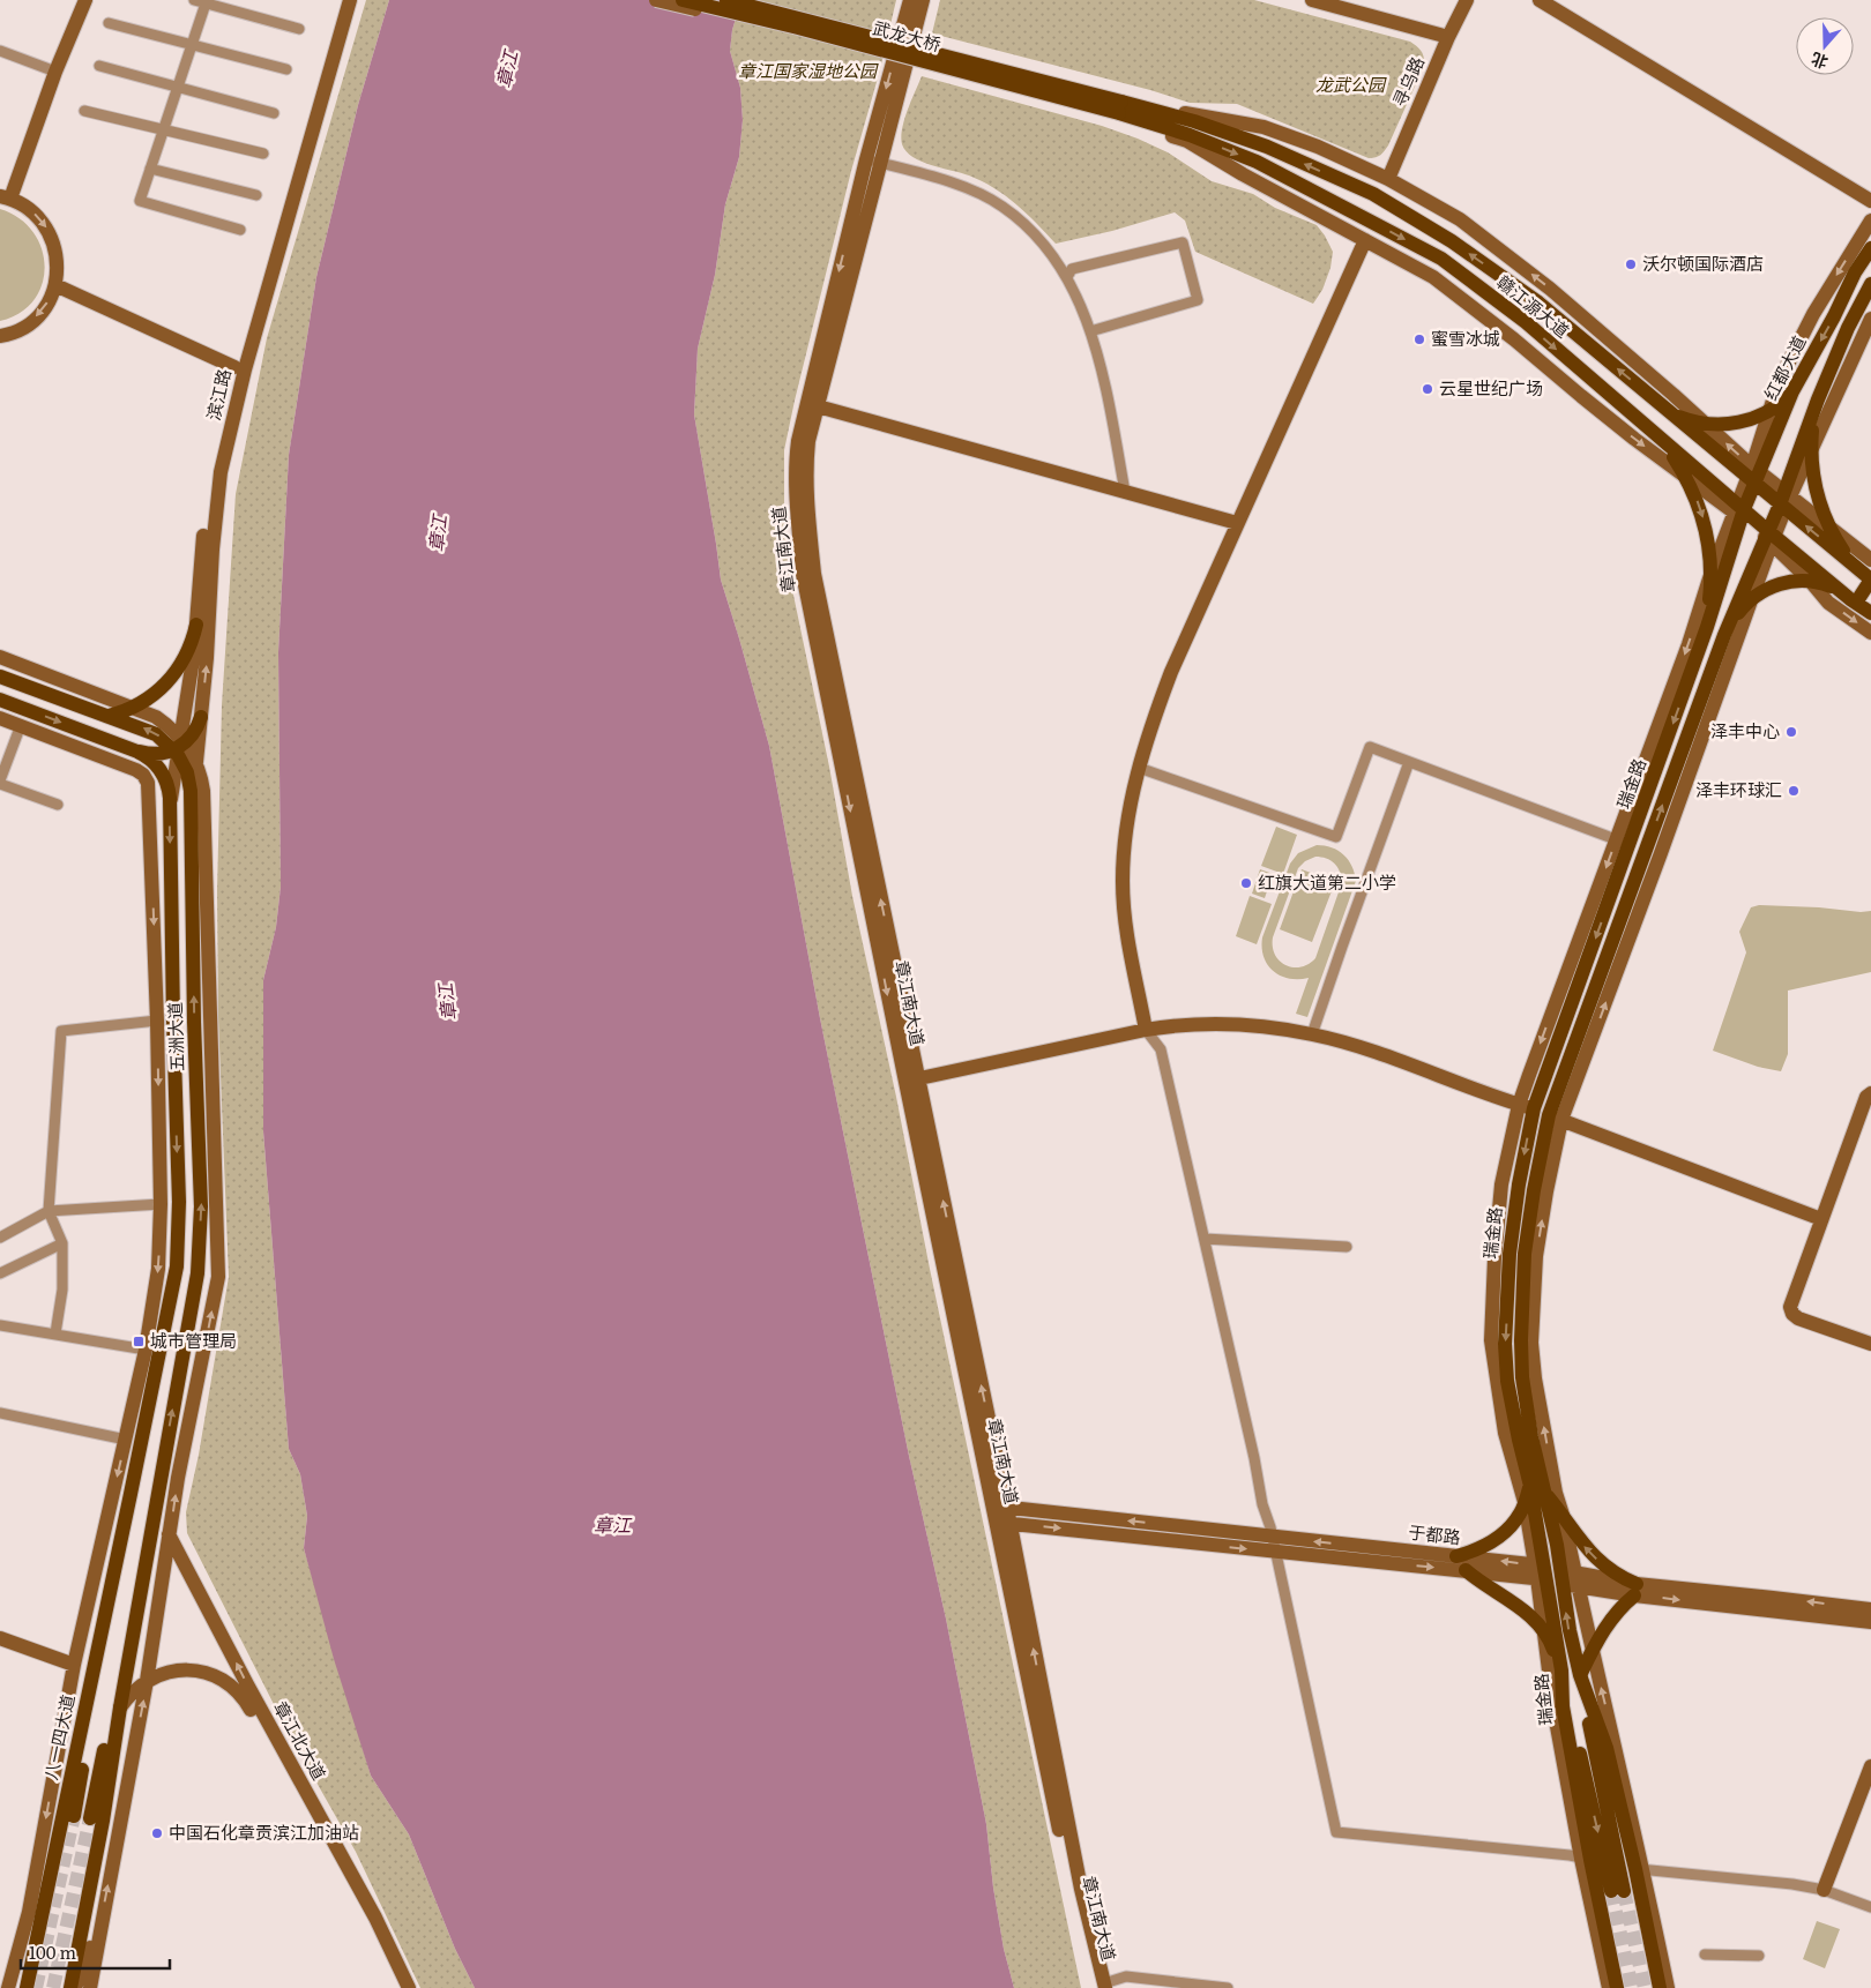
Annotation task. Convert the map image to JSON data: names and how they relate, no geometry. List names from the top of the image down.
{
  "streets": {
    "main road": [
      "武龙大桥",
      "赣江源大道",
      "红都大道",
      "瑞金路",
      "五洲大道",
      "八一四大道"
    ],
    "street": [
      "寻乌路",
      "滨江路",
      "章江南大道",
      "于都路",
      "章江北大道"
    ]
  },
  "crossings": [
    ["武龙大桥", "赣江源大道"],
    ["赣江源大道", "红都大道"],
    ["赣江源大道", "瑞金路"],
    ["红都大道", "瑞金路"],
    ["滨江路", "五洲大道"],
    ["章江南大道", "于都路"],
    ["瑞金路", "于都路"],
    ["五洲大道", "八一四大道"],
    ["五洲大道", "章江北大道"]
  ],
  "one_way": ["章江北大道"],
  "water": ["章江"],
  "parks": ["章江国家湿地公园", "龙武公园"],
  "places": {
    "other": [
      "沃尔顿国际酒店",
      "蜜雪冰城",
      "云星世纪广场",
      "泽丰中心",
      "泽丰环球汇",
      "红旗大道第二小学",
      "中国石化章贡滨江加油站"
    ],
    "transit": ["城市管理局"]
  },
  "scale_bar": "100 m",
  "north": "bottom"
}
